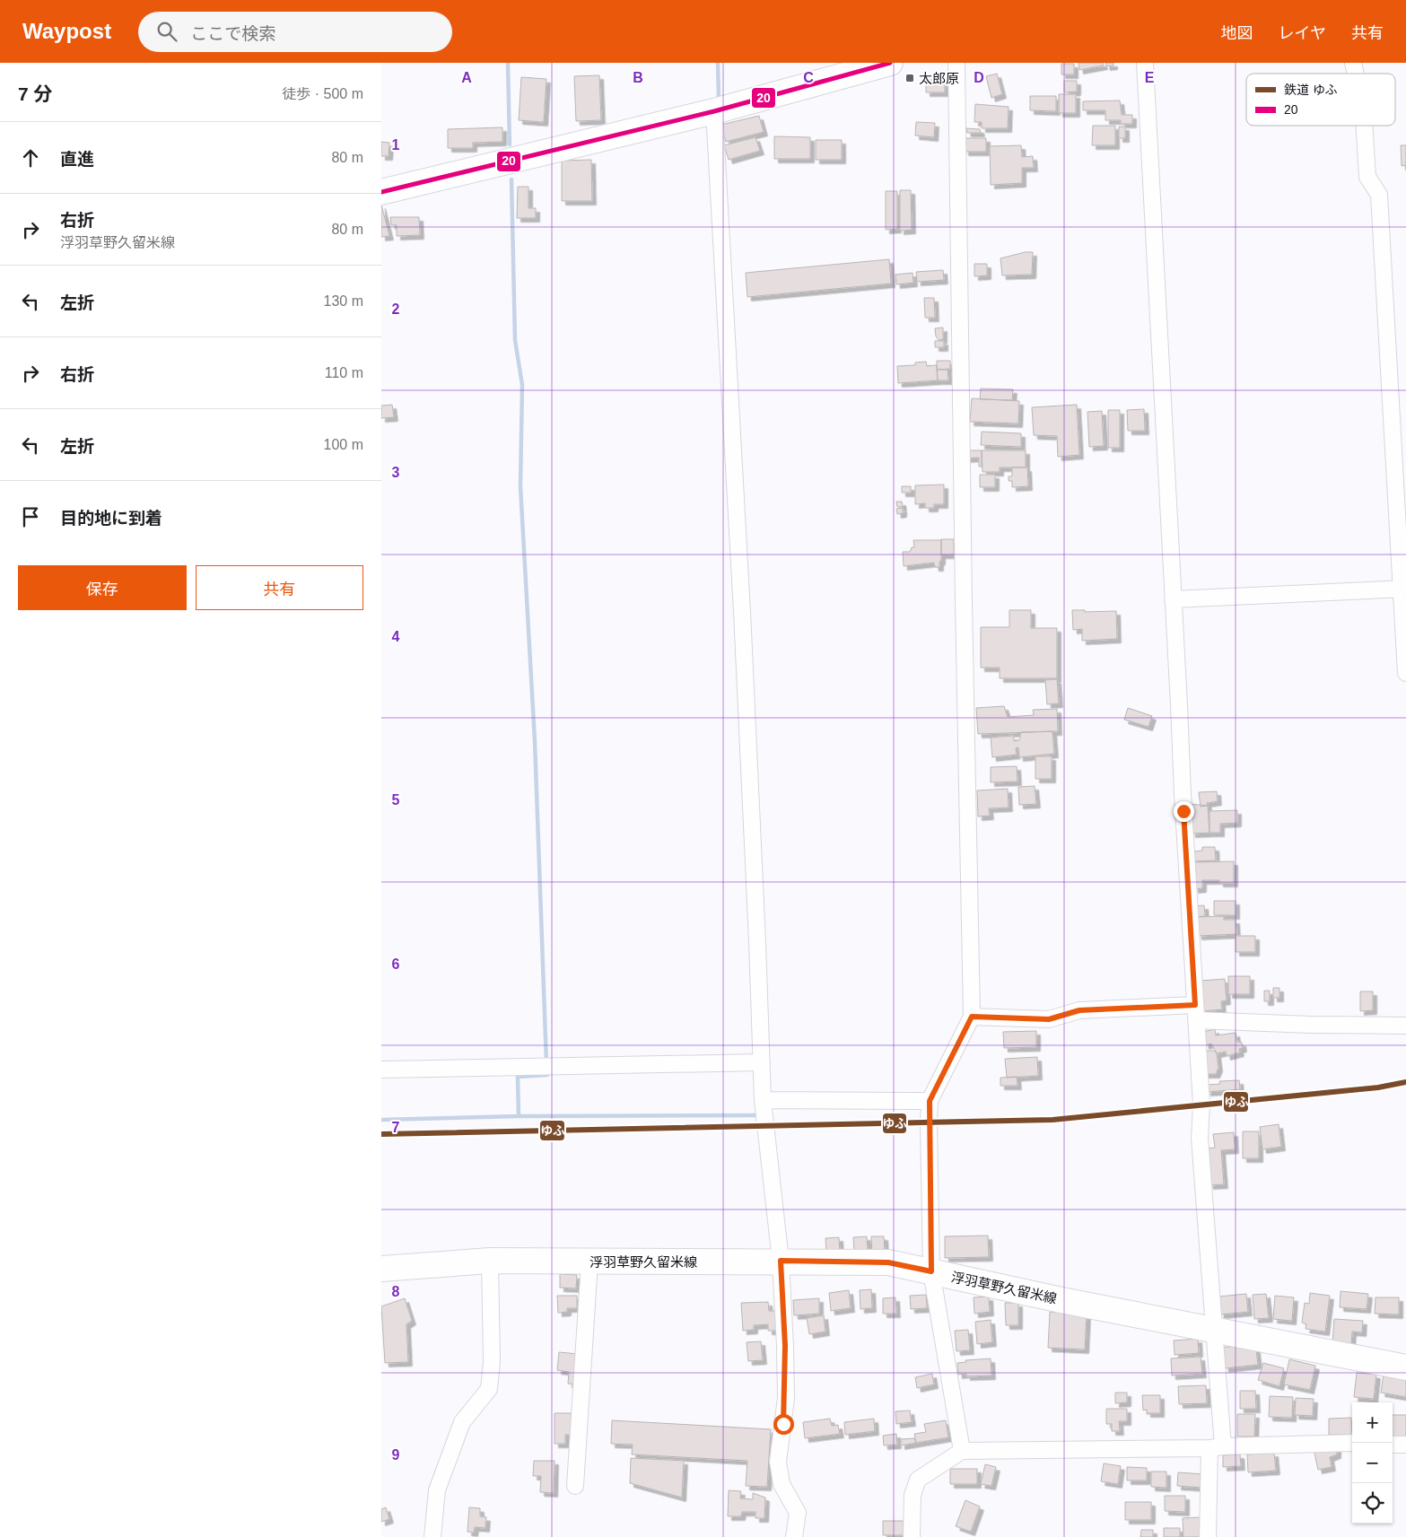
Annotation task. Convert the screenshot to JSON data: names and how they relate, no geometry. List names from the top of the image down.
{
  "streets": {
    "main road": ["浮羽草野久留米線"]
  },
  "places": {
    "transit": ["太郎原"]
  },
  "lines": ["transit line 20", "rail line ゆふ"],
  "legend": ["鉄道 ゆふ", "20"],
  "page": {
    "header": "Waypost",
    "search": "ここで検索",
    "nav": ["地図", "レイヤ", "共有"],
    "heading": ["7 分", "徒歩 · 500 m"],
    "list": [
      ["直進", "80 m"],
      ["右折", "浮羽草野久留米線", "80 m"],
      ["左折", "130 m"],
      ["右折", "110 m"],
      ["左折", "100 m"],
      "目的地に到着"
    ],
    "buttons": ["保存", "共有"],
    "map_buttons": ["+", "−"]
  },
  "grid": {
    "columns": [
      "A",
      "B",
      "C",
      "D",
      "E"
    ],
    "rows": [
      "1",
      "2",
      "3",
      "4",
      "5",
      "6",
      "7",
      "8",
      "9"
    ]
  }
}
